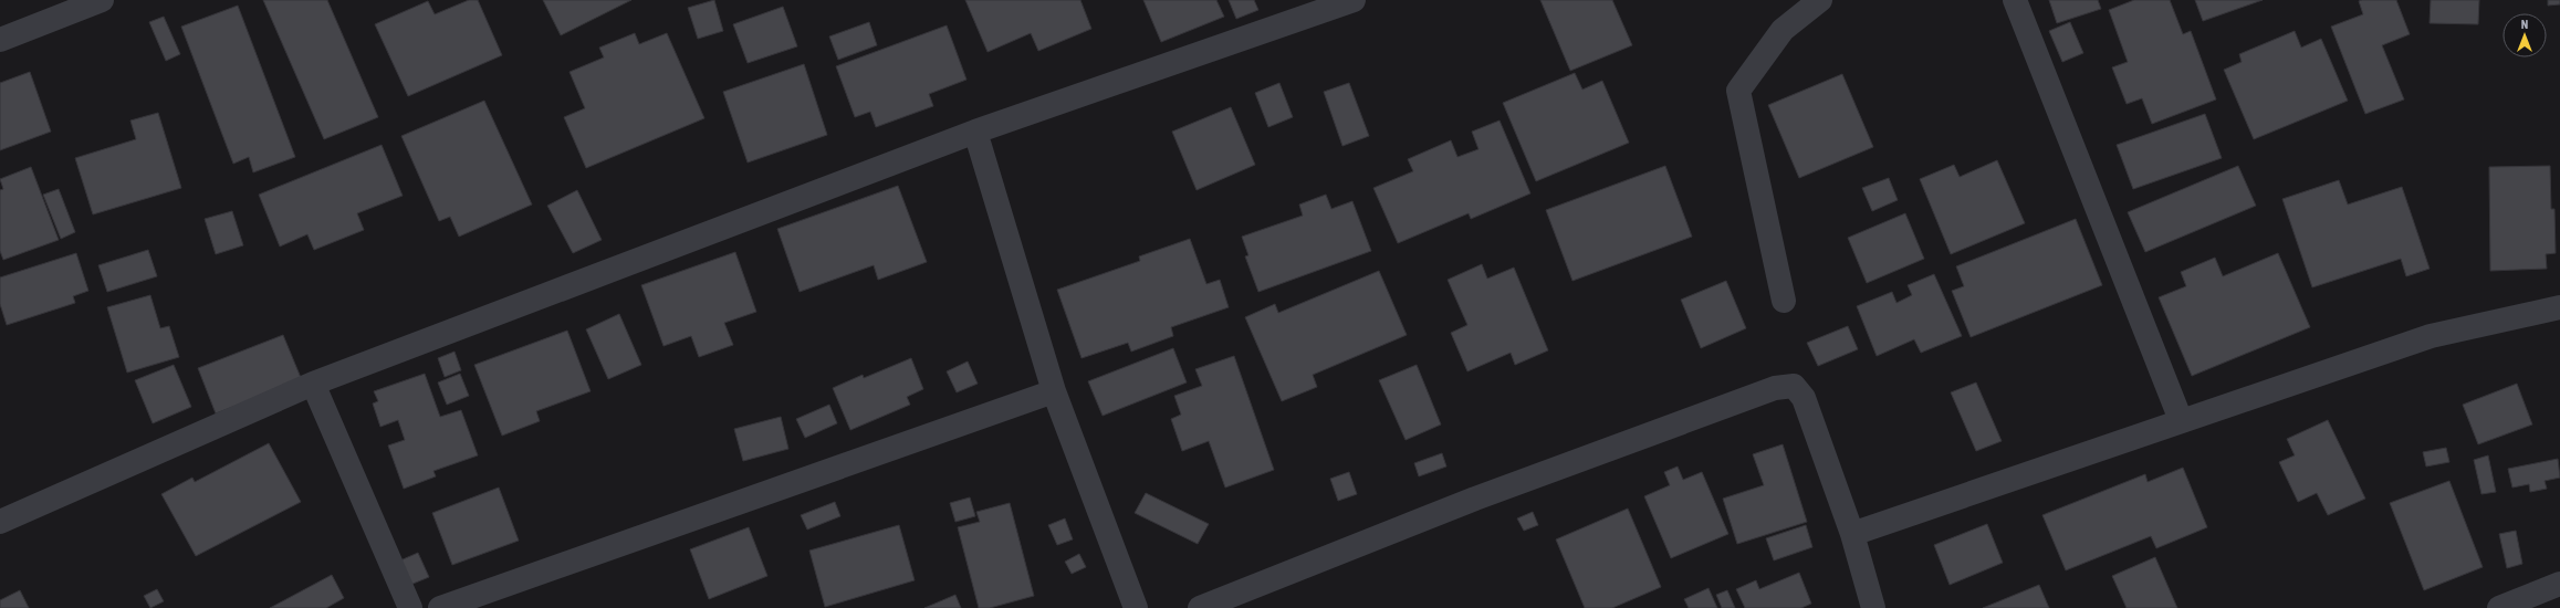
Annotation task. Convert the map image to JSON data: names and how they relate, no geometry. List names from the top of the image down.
{
  "north": "top"
}
